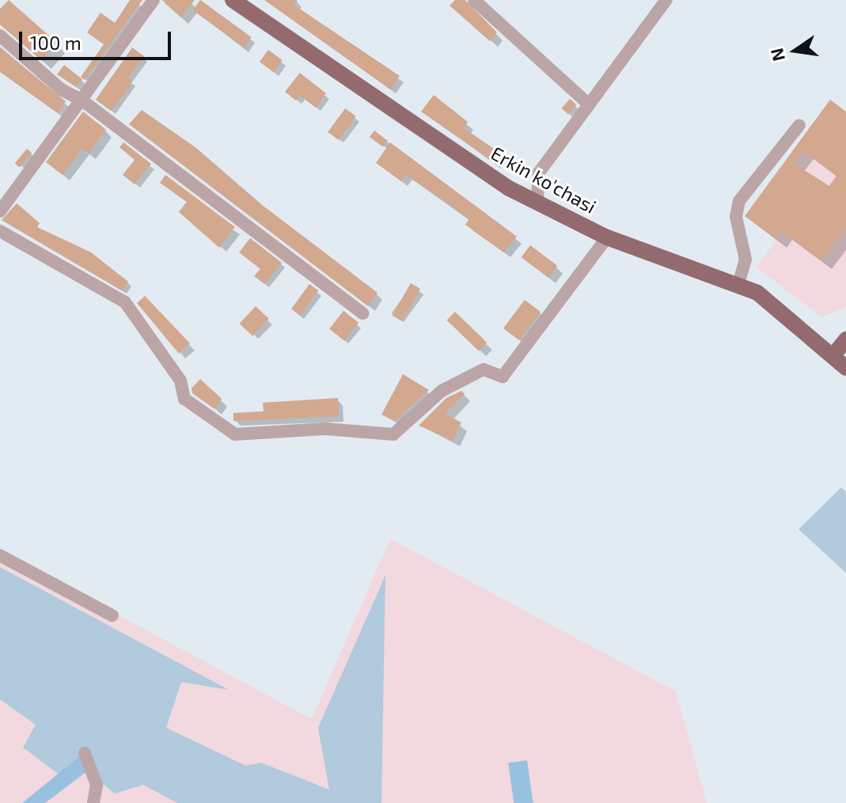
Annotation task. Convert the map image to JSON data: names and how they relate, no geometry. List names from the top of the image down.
{
  "streets": {
    "main road": ["Erkin ko'chasi"]
  },
  "scale_bar": "100 m",
  "north": "left"
}
